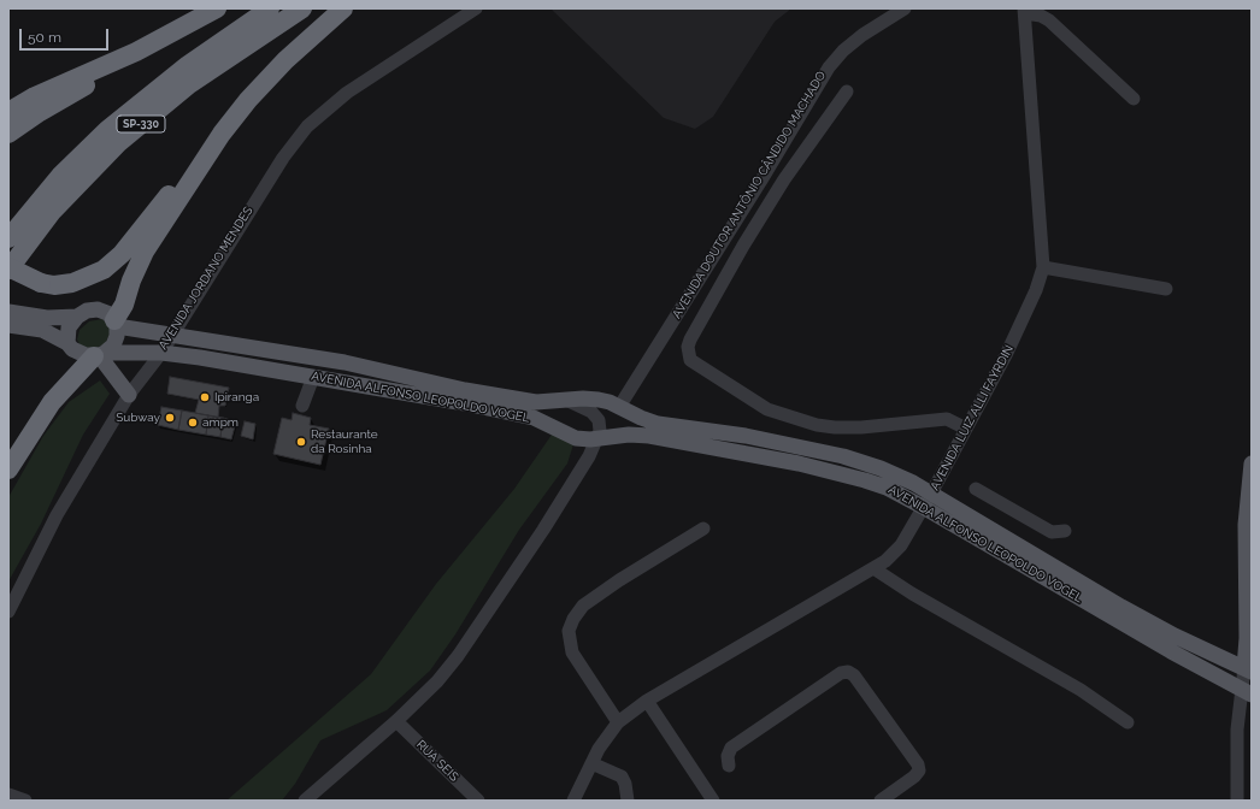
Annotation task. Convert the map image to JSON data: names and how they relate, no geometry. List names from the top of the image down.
{
  "streets": {
    "highway": ["SP-330"],
    "main road": ["AVENIDA ALFONSO LEOPOLDO VOGEL"],
    "street": [
      "AVENIDA DOUTOR ANTÔNIO CÂNDIDO MACHADO",
      "AVENIDA JORDANO MENDES",
      "AVENIDA LUIZ ALLI FAYRDIN",
      "RUA SEIS"
    ]
  },
  "crossings": [
    ["AVENIDA DOUTOR ANTÔNIO CÂNDIDO MACHADO", "AVENIDA ALFONSO LEOPOLDO VOGEL"],
    ["AVENIDA JORDANO MENDES", "AVENIDA ALFONSO LEOPOLDO VOGEL"],
    ["AVENIDA ALFONSO LEOPOLDO VOGEL", "AVENIDA LUIZ ALLI FAYRDIN"]
  ],
  "places": [
    "Ipiranga",
    "Subway",
    "ampm",
    "Restaurante da Rosinha"
  ],
  "scale_bar": "50 m"
}
